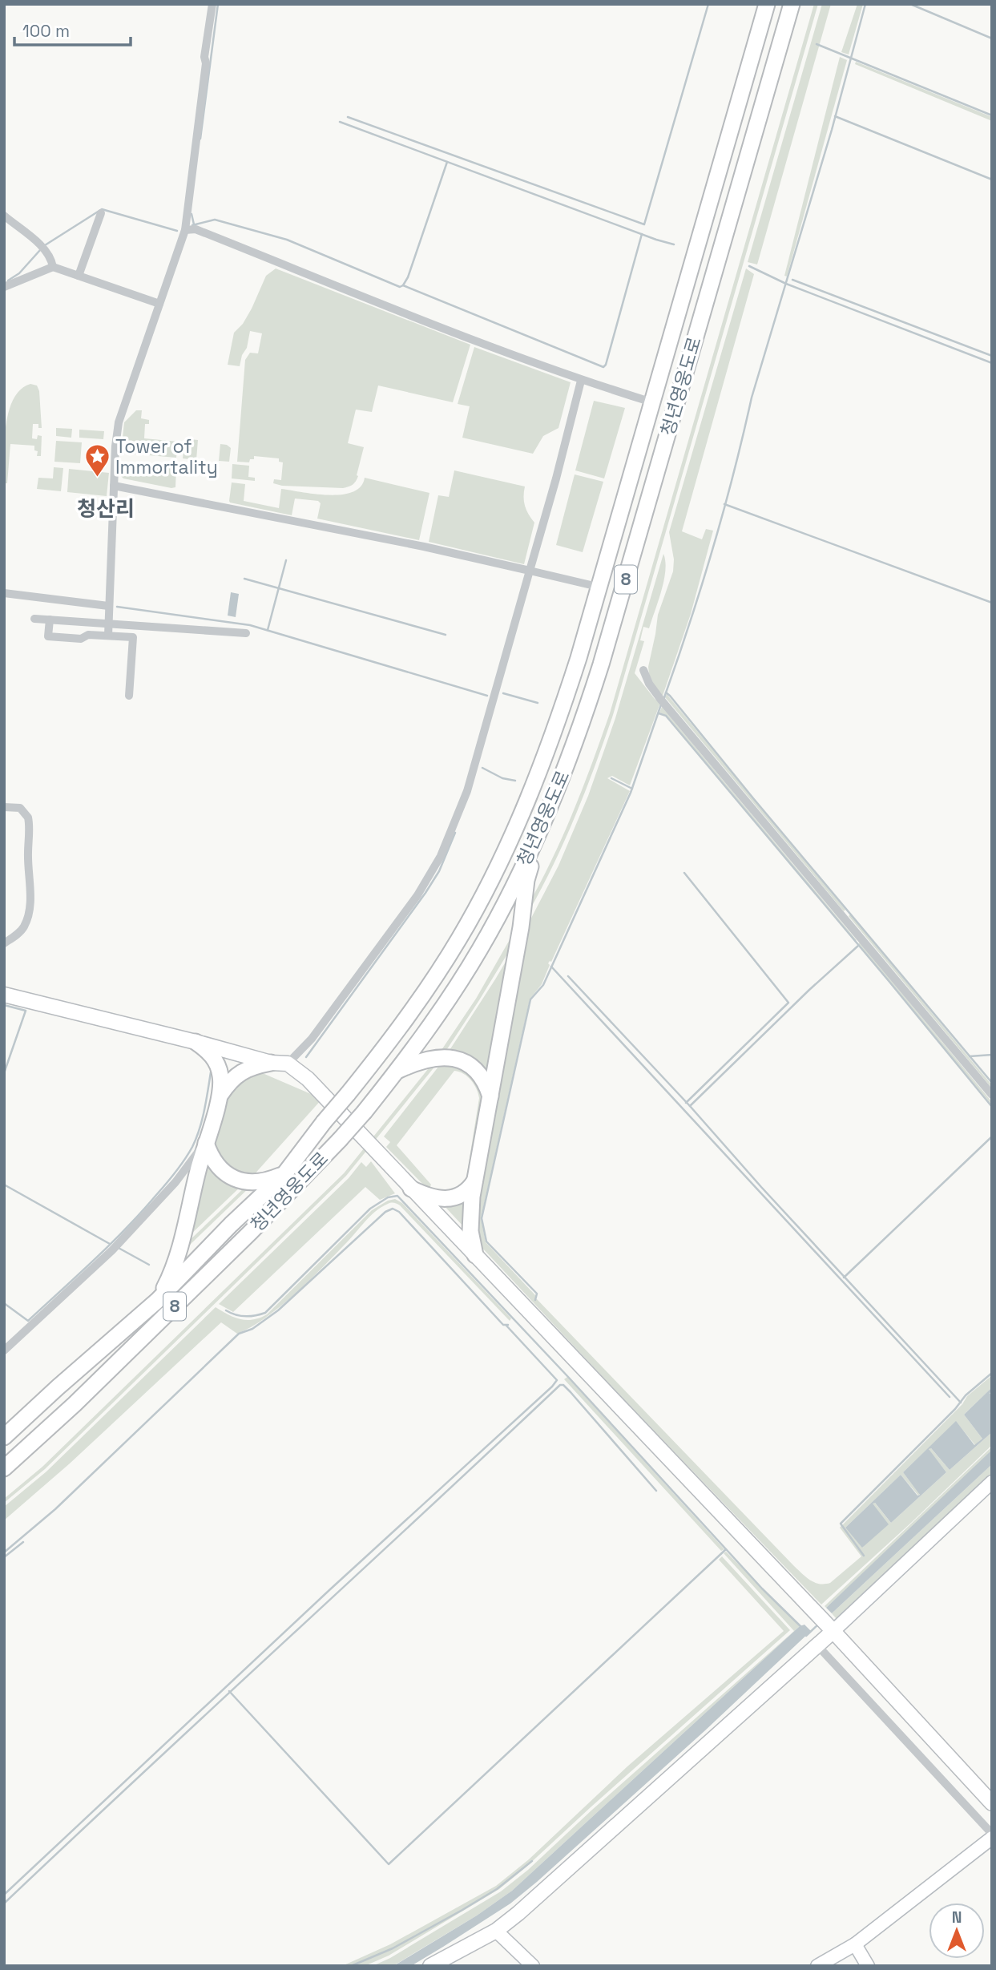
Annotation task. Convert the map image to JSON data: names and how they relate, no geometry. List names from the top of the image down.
{
  "streets": {
    "highway": ["청년영웅도로", "8"]
  },
  "districts": ["청산리"],
  "places": {
    "place": ["Tower of Immortality"]
  },
  "scale_bar": "100 m",
  "north": "top"
}
